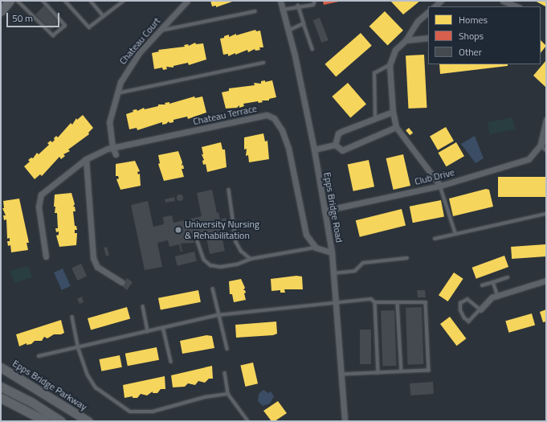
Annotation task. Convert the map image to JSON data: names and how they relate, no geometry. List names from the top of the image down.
{
  "streets": {
    "main road": ["Epps Bridge Parkway"],
    "street": [
      "Chateau Court",
      "Chateau Terrace",
      "Club Drive",
      "Epps Bridge Road"
    ]
  },
  "crossings": [
    ["Chateau Court", "Chateau Terrace"],
    ["Club Drive", "Epps Bridge Road"]
  ],
  "places": ["University Nursing & Rehabilitation"],
  "legend": ["Homes", "Shops", "Other"],
  "scale_bar": "50 m"
}
